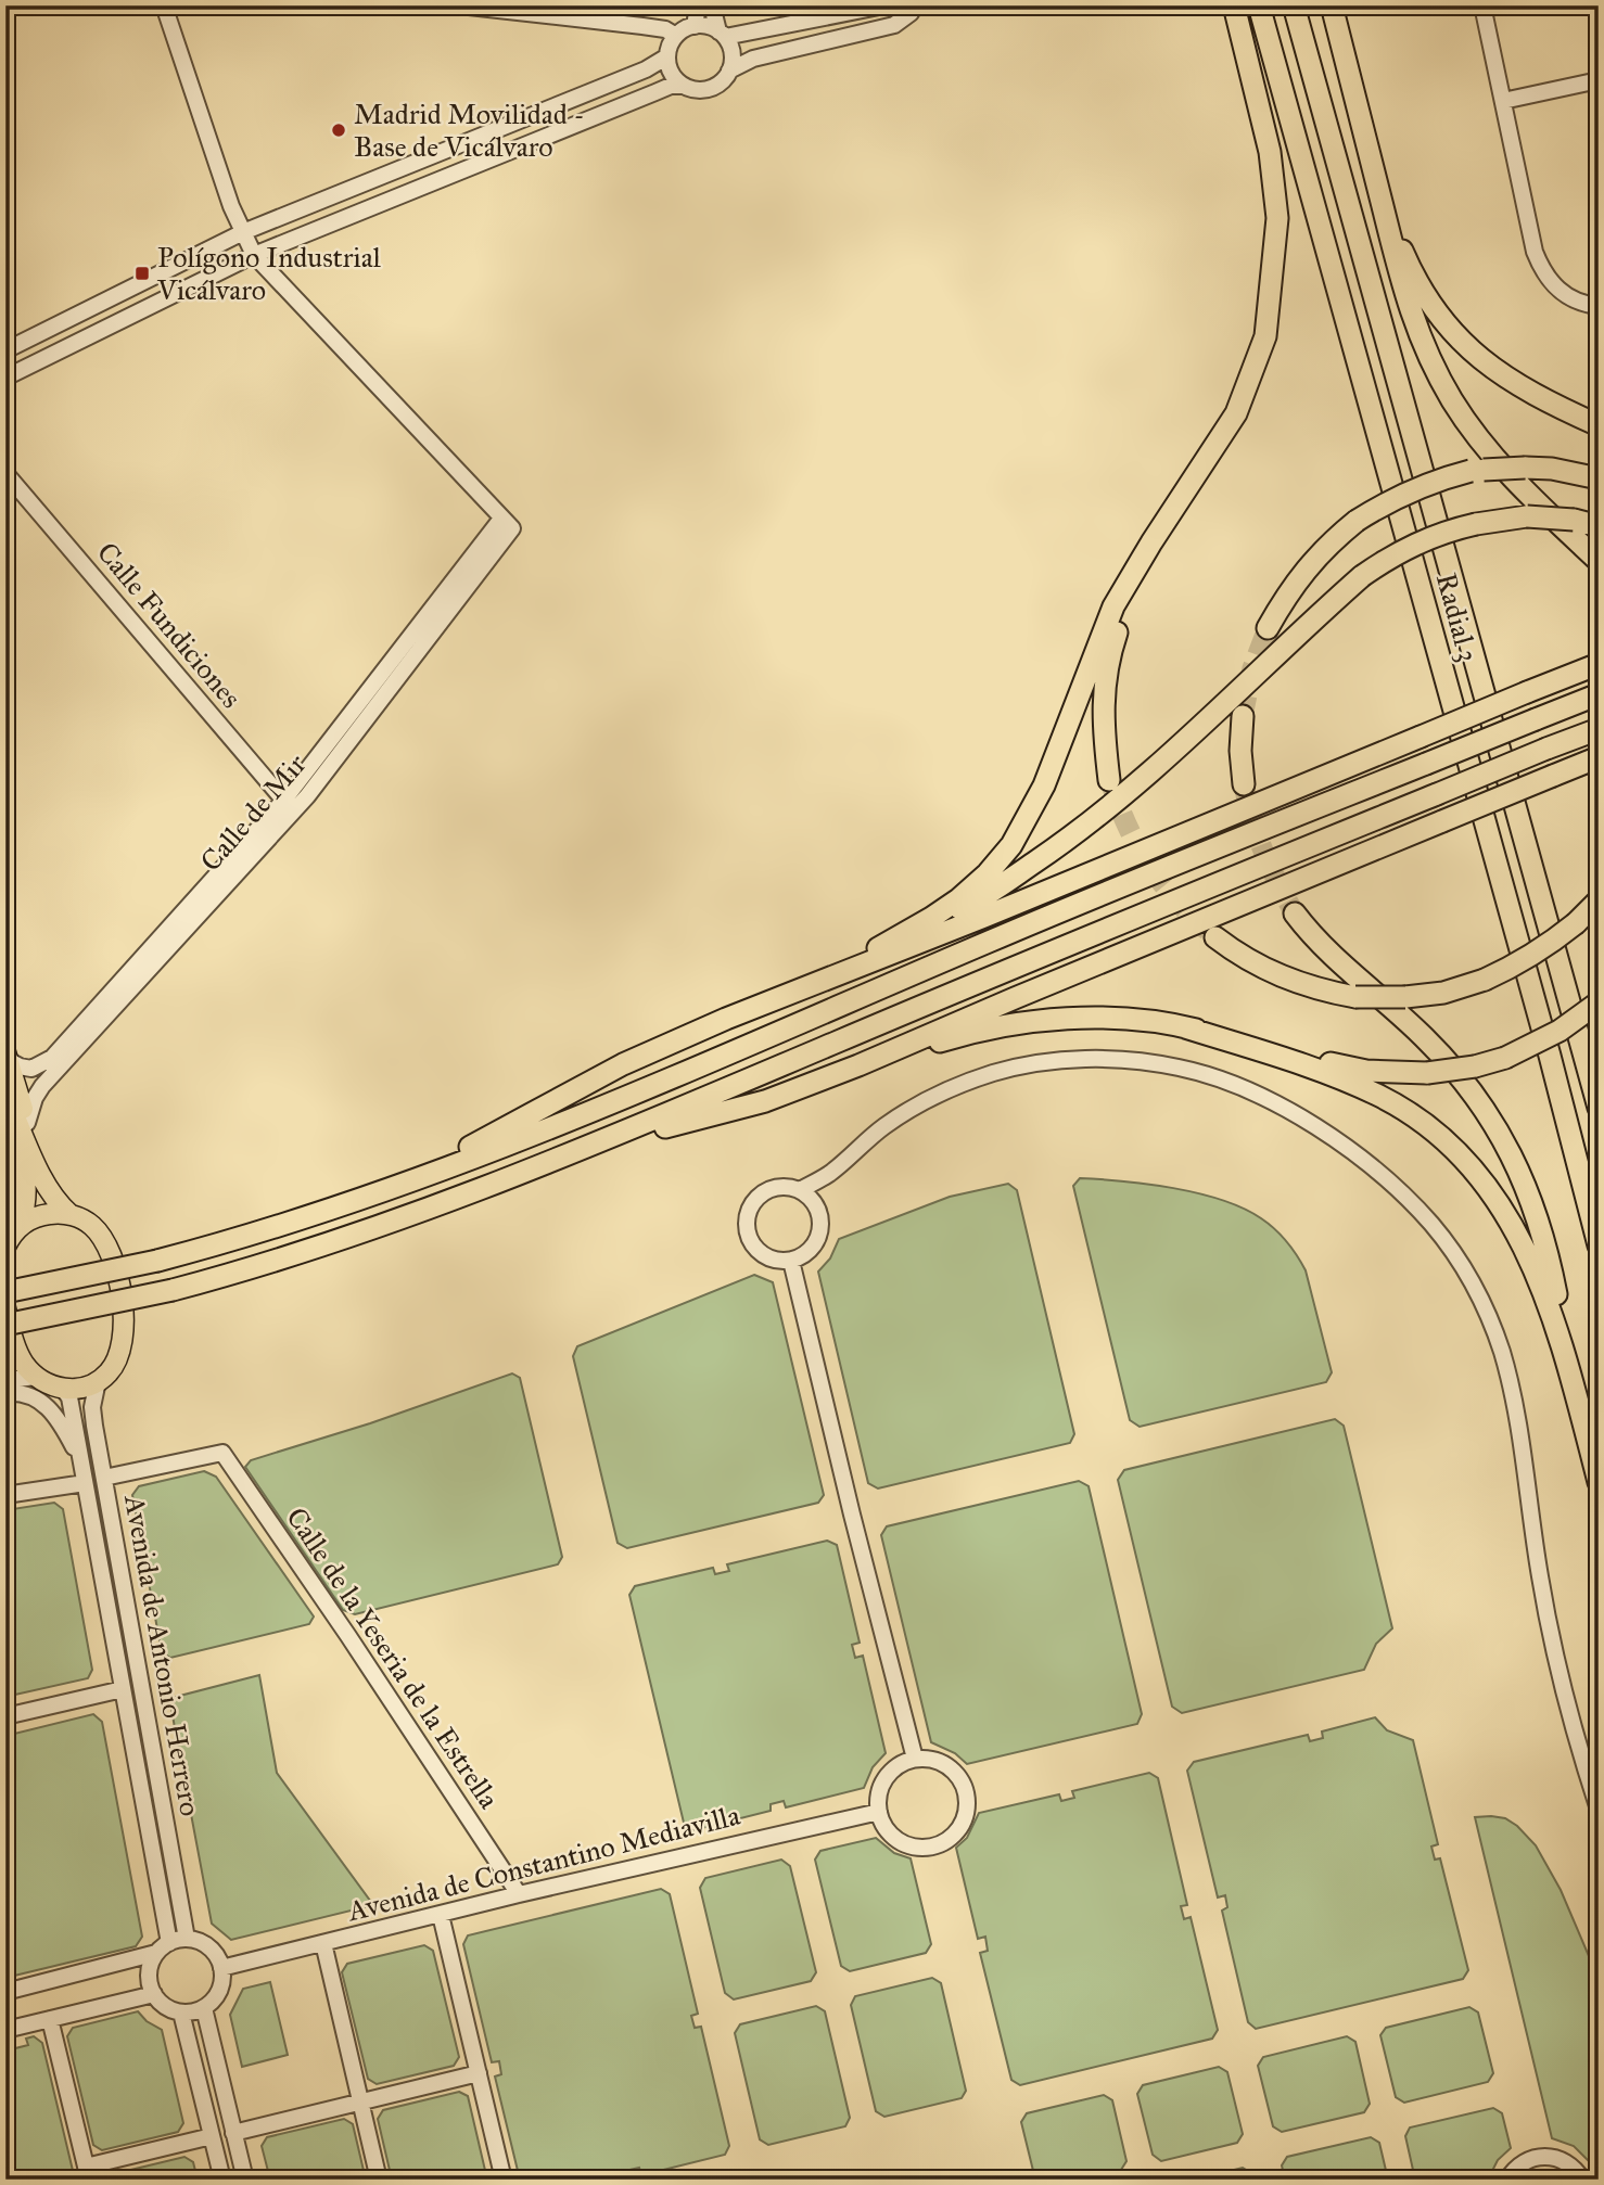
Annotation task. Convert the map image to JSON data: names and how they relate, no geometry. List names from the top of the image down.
{
  "streets": {
    "highway": ["Radial 3"],
    "street": [
      "Calle Fundiciones",
      "Calle de Mir",
      "Avenida de Antonio Herrero",
      "Calle de la Yeseria de la Estrella",
      "Avenida de Constantino Mediavilla"
    ]
  },
  "crossings": [
    ["Calle Fundiciones", "Calle de Mir"],
    ["Avenida de Antonio Herrero", "Calle de la Yeseria de la Estrella"],
    ["Avenida de Antonio Herrero", "Avenida de Constantino Mediavilla"],
    ["Calle de la Yeseria de la Estrella", "Avenida de Constantino Mediavilla"]
  ],
  "places": {
    "other": ["Madrid Movilidad - Base de Vicálvaro"],
    "transit": ["Polígono Industrial Vicálvaro"]
  }
}
